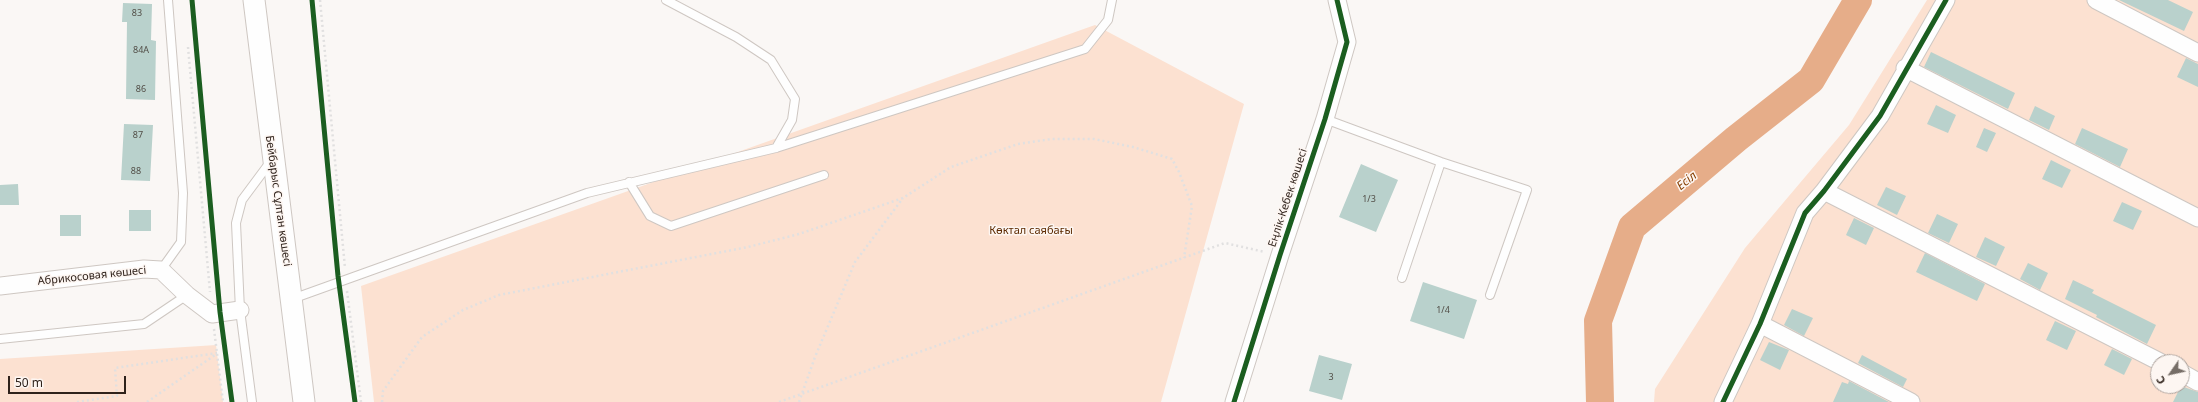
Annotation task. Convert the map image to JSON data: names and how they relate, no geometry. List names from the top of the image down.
{
  "streets": {
    "street": ["Еңлік-Кебек көшесі", "Бейбарыс Сұлтан көшесі", "Абрикосовая көшесі"]
  },
  "water": ["Есіл"],
  "parks": ["Көктал саябағы"],
  "house_numbers": [
    "83",
    "84А",
    "86",
    "87",
    "88",
    "1/3",
    "1/4",
    "3"
  ],
  "scale_bar": "50 m",
  "north": "bottom left"
}
